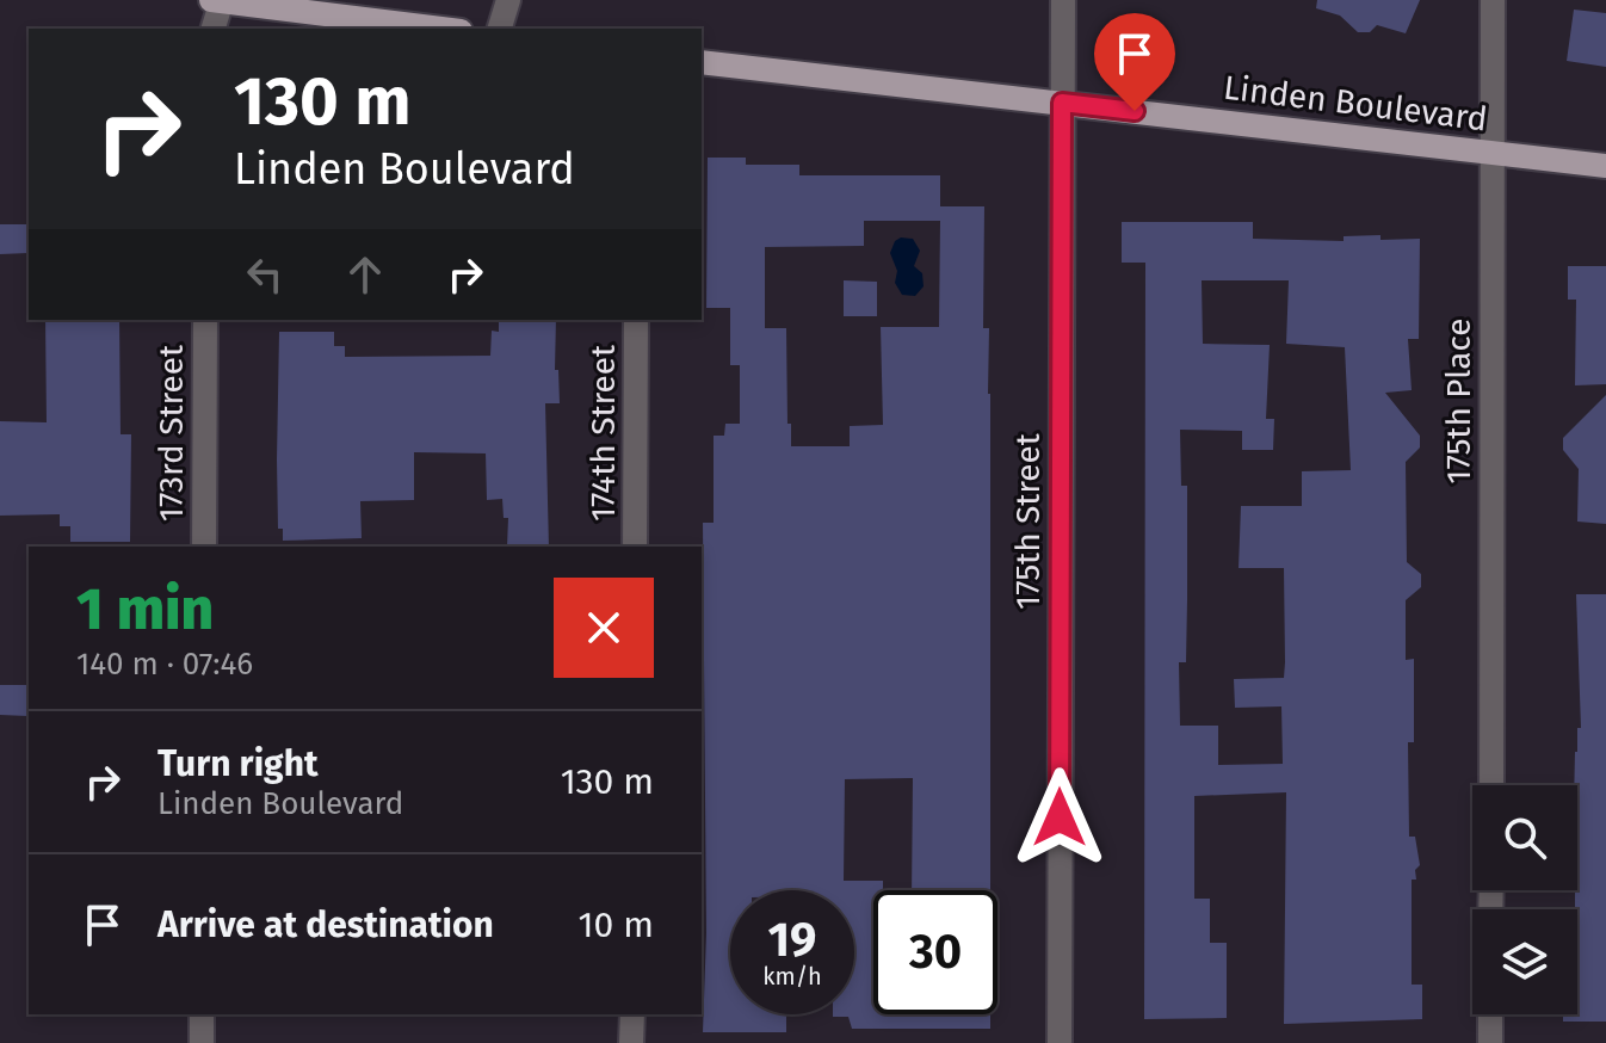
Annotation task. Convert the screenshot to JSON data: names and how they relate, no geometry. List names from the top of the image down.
{
  "streets": {
    "main road": ["Linden Boulevard"],
    "street": [
      "175th Place",
      "173rd Street",
      "174th Street",
      "175th Street"
    ]
  },
  "crossings": [
    ["Linden Boulevard", "175th Place"],
    ["Linden Boulevard", "175th Street"]
  ],
  "page": {
    "turn": ["130 m", "Linden Boulevard"],
    "heading": ["1 min", "140 m · 07:46"],
    "list": [
      {
        "name": "Turn right",
        "note": "Linden Boulevard",
        "value": "130 m"
      },
      {
        "name": "Arrive at destination",
        "value": "10 m"
      }
    ],
    "speed": "19 km/h",
    "limit": "30"
  }
}
